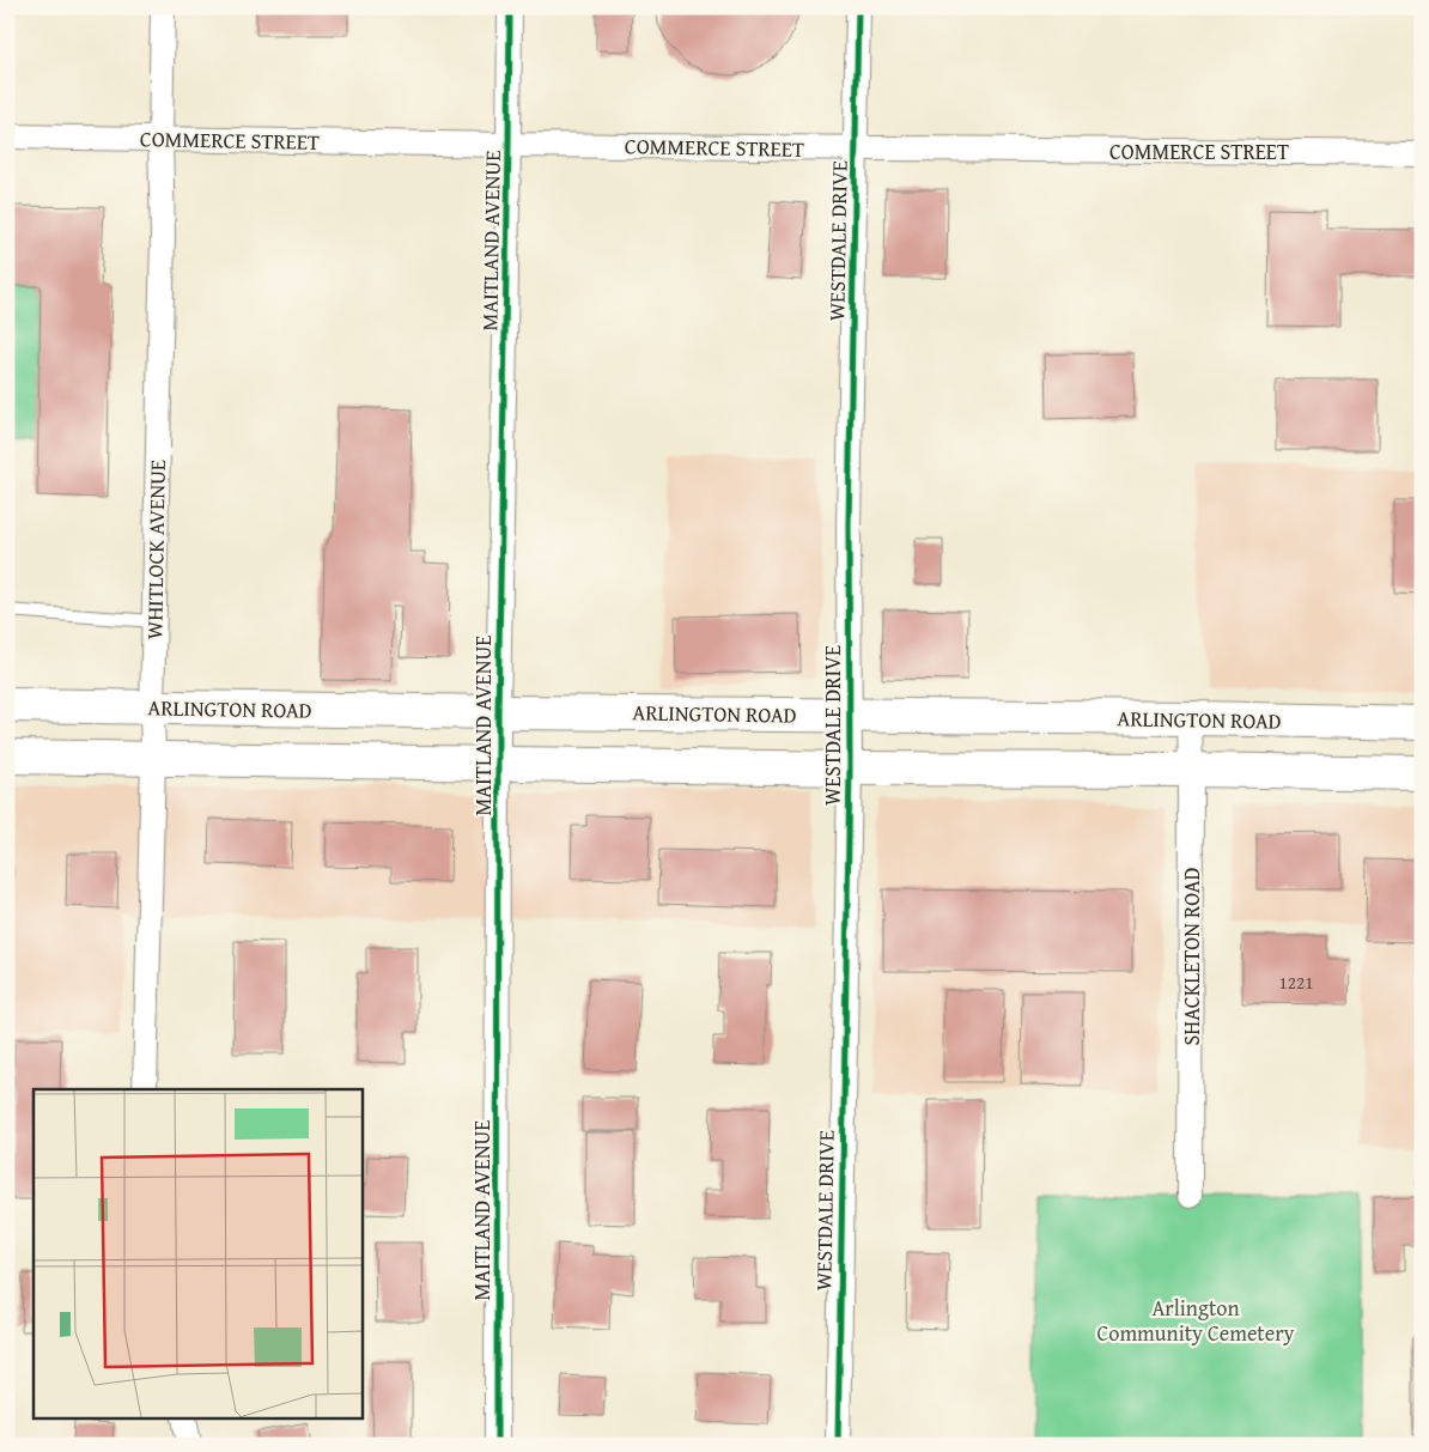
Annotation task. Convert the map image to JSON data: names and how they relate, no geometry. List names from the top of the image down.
{
  "streets": {
    "main road": ["ARLINGTON ROAD"],
    "street": [
      "COMMERCE STREET",
      "MAITLAND AVENUE",
      "WESTDALE DRIVE",
      "WHITLOCK AVENUE",
      "SHACKLETON ROAD"
    ]
  },
  "crossings": [
    ["COMMERCE STREET", "MAITLAND AVENUE"],
    ["COMMERCE STREET", "WESTDALE DRIVE"],
    ["COMMERCE STREET", "WHITLOCK AVENUE"],
    ["MAITLAND AVENUE", "ARLINGTON ROAD"],
    ["WESTDALE DRIVE", "ARLINGTON ROAD"],
    ["WHITLOCK AVENUE", "ARLINGTON ROAD"],
    ["ARLINGTON ROAD", "SHACKLETON ROAD"]
  ],
  "parks": ["Arlington Community Cemetery"],
  "house_numbers": ["1221"]
}
